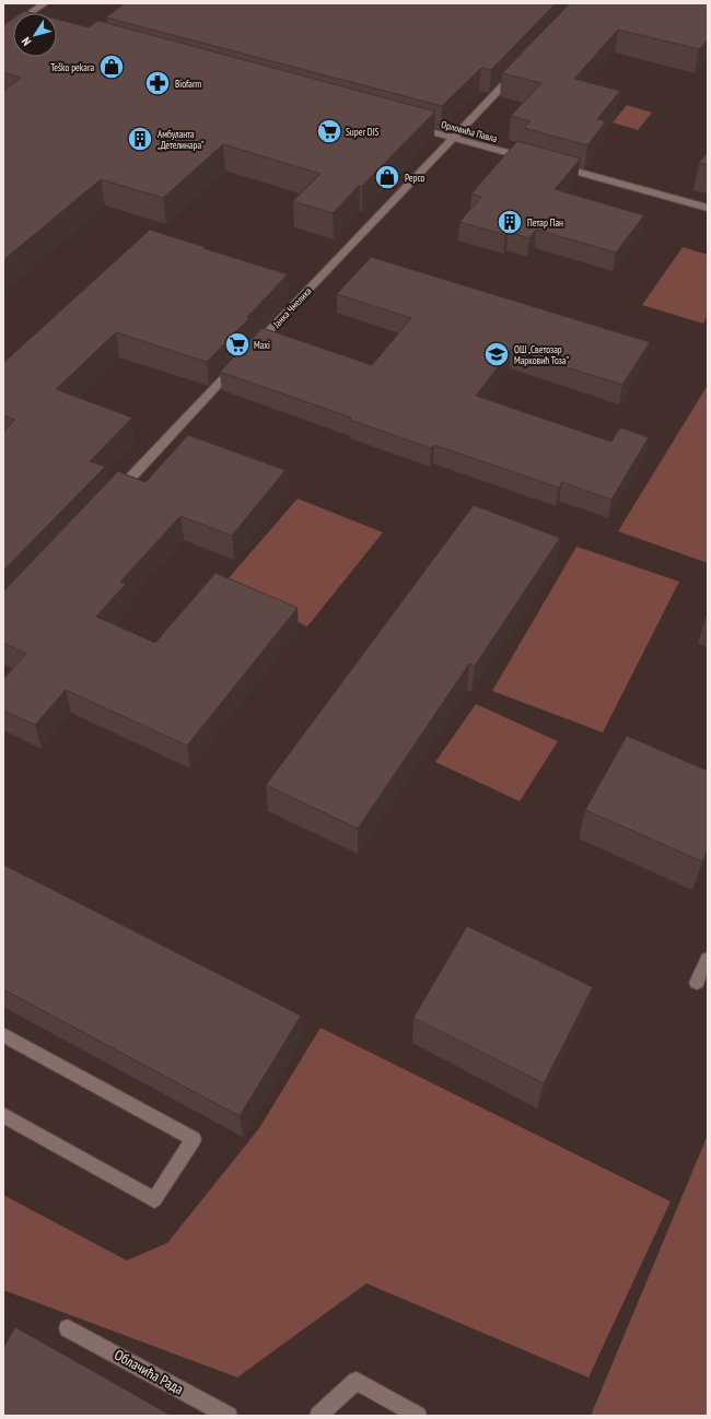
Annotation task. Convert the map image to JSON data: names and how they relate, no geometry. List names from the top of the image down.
{
  "streets": {
    "street": ["Орловића Павла", "Јанка Чмелика", "Облачића Рада"]
  },
  "crossings": [
    ["Орловића Павла", "Јанка Чмелика"]
  ],
  "places": {
    "shop": ["Teško pekara", "Pepco"],
    "pharmacy": ["Biofarm"],
    "supermarket": ["Super DIS", "Maxi"],
    "building": ["Амбуланта „Детелинара”", "Петар Пан"],
    "school or university": ["ОШ „Светозар Марковић Тоза”"]
  },
  "north": "bottom left"
}
